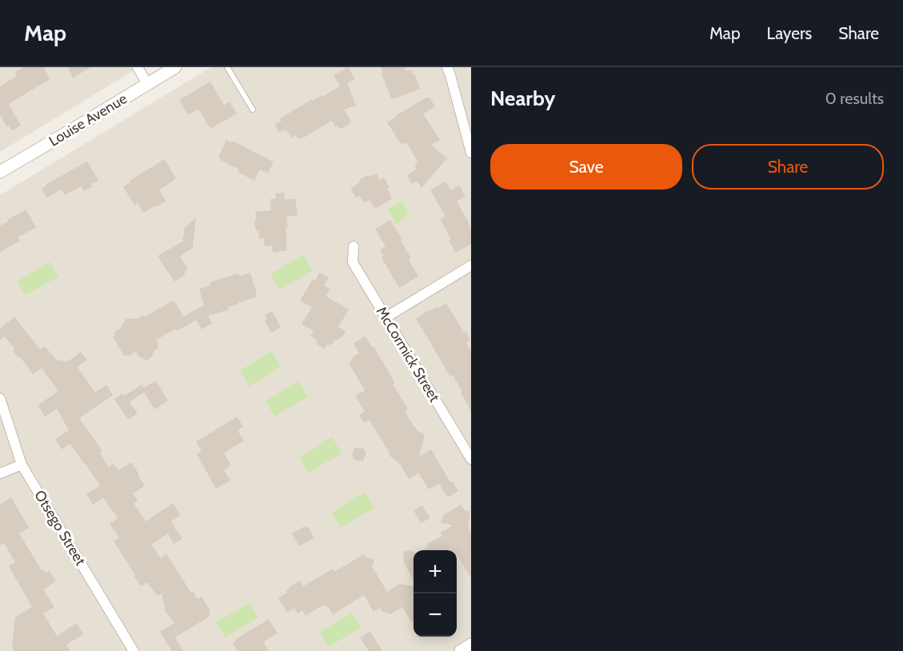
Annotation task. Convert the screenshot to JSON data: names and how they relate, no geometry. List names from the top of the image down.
{
  "streets": {
    "street": ["Louise Avenue", "McCormick Street", "Otsego Street"]
  },
  "page": {
    "header": "Map",
    "nav": ["Map", "Layers", "Share"],
    "heading": ["Nearby", "0 results"],
    "buttons": ["Save", "Share"],
    "map_buttons": ["+", "−"]
  }
}
